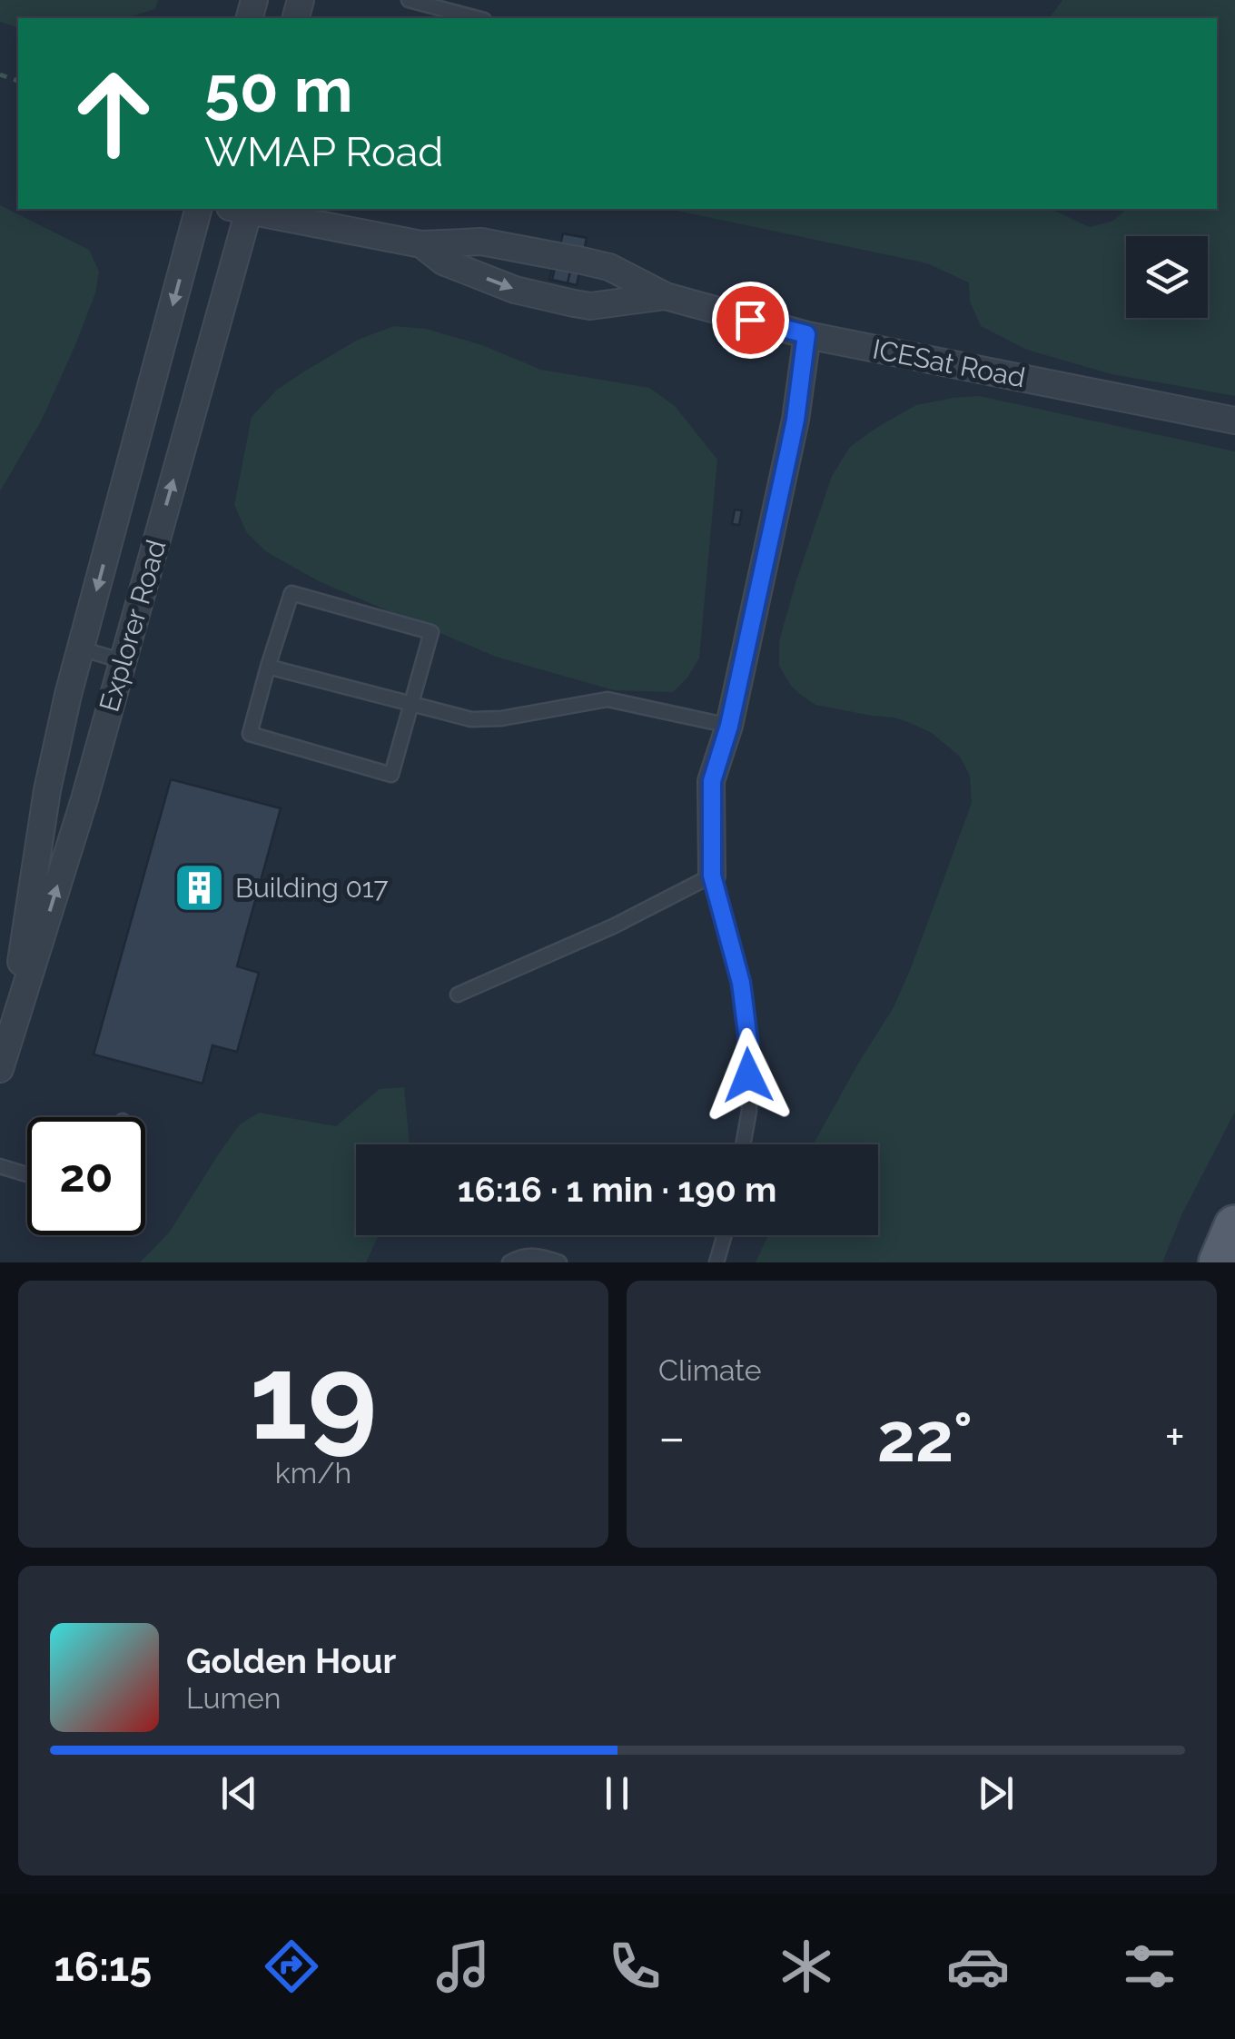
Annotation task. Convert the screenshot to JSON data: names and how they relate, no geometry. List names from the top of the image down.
{
  "streets": {
    "street": ["ICESat Road", "Explorer Road"]
  },
  "places": {
    "building": ["Building 017"]
  },
  "page": {
    "turn": ["50 m", "WMAP Road"],
    "limit": "20",
    "trip": "16:16 · 1 min · 190 m",
    "tile": [
      ["19", "km/h"],
      "Climate"
    ],
    "heat": ["−", "22°", "+"],
    "song": ["Golden Hour", "Lumen"],
    "tabs": "16:15"
  }
}
